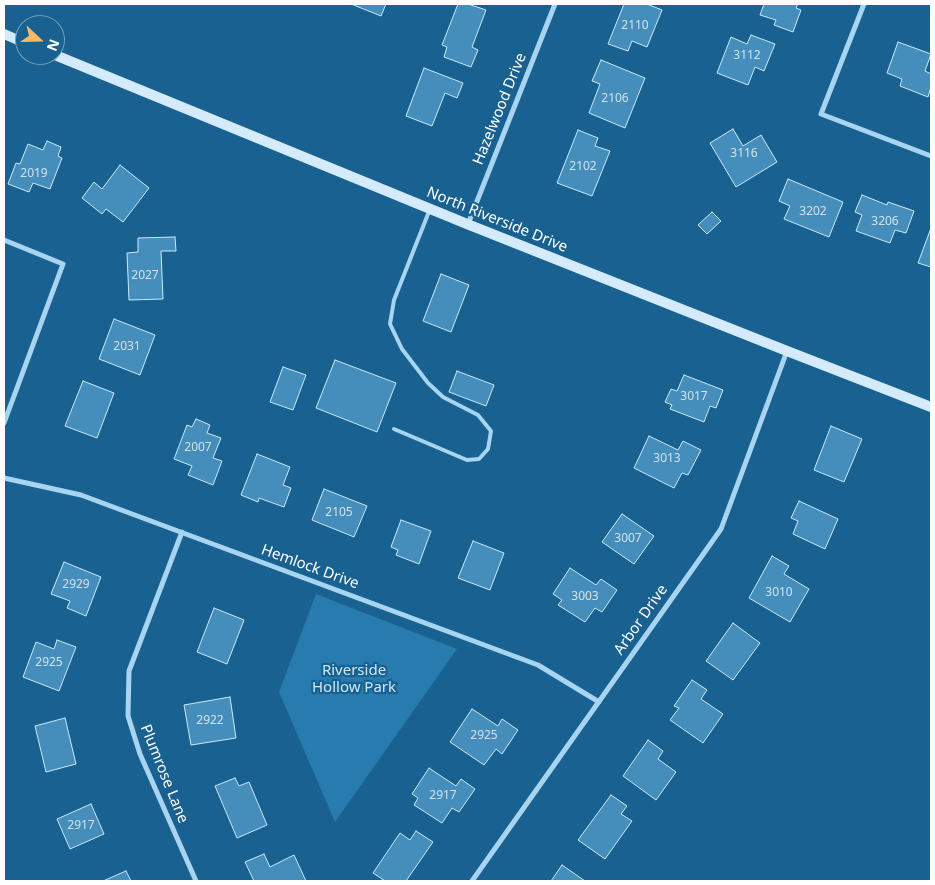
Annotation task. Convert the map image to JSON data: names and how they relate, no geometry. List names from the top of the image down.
{
  "streets": {
    "street": [
      "Hazelwood Drive",
      "North Riverside Drive",
      "Hemlock Drive",
      "Arbor Drive",
      "Plumrose Lane"
    ]
  },
  "crossings": [
    ["Hazelwood Drive", "North Riverside Drive"],
    ["North Riverside Drive", "Arbor Drive"],
    ["Hemlock Drive", "Arbor Drive"],
    ["Hemlock Drive", "Plumrose Lane"]
  ],
  "parks": ["Riverside Hollow Park"],
  "house_numbers": [
    "2110",
    "3112",
    "2106",
    "3116",
    "2102",
    "2019",
    "3202",
    "3206",
    "2027",
    "2031",
    "3017",
    "2007",
    "3013",
    "2105",
    "3007",
    "2929",
    "3010",
    "3003",
    "2925",
    "2922",
    "2925",
    "2917",
    "2917"
  ],
  "north": "right"
}
